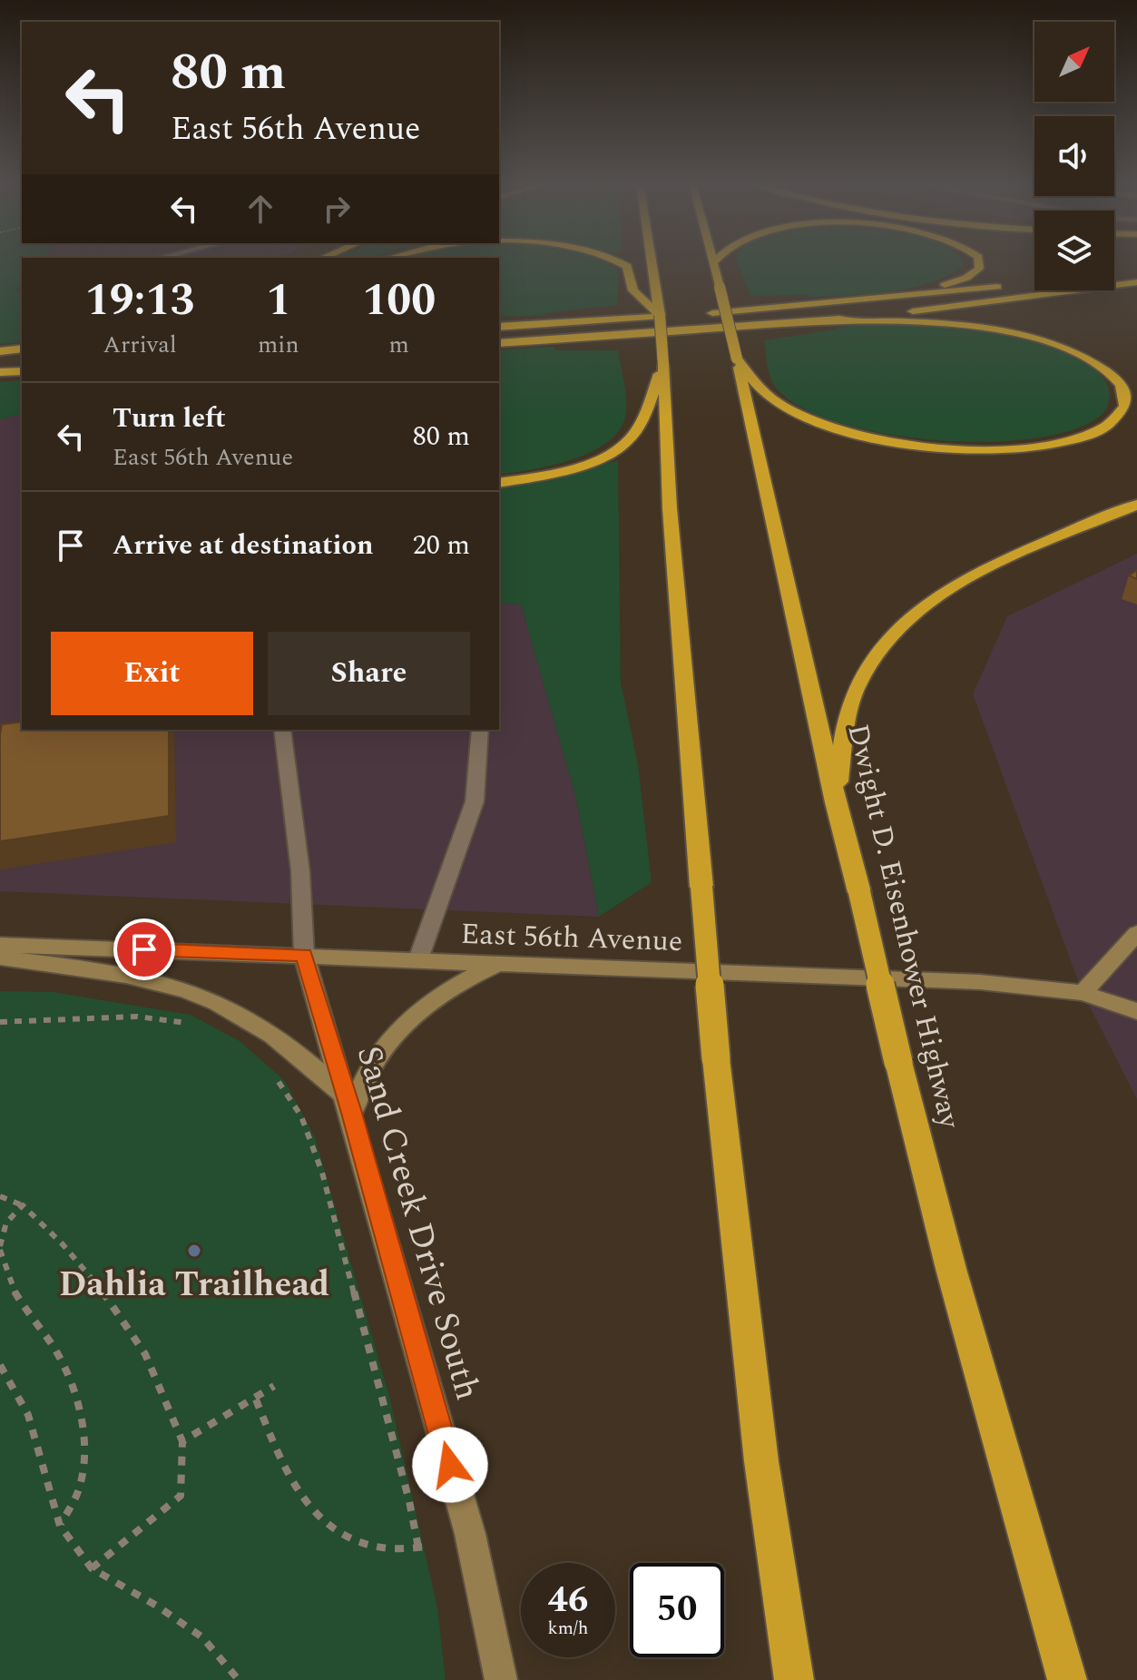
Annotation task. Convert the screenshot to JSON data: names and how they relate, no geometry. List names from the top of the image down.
{
  "streets": {
    "highway": ["Dwight D. Eisenhower Highway"],
    "main road": ["East 56th Avenue", "Sand Creek Drive South"]
  },
  "crossings": [
    ["East 56th Avenue", "Sand Creek Drive South"]
  ],
  "places": ["Dahlia Trailhead"],
  "north": "top right",
  "page": {
    "turn": ["80 m", "East 56th Avenue"],
    "eta": [
      "19:13",
      "Arrival",
      "1",
      "min",
      "100",
      "m"
    ],
    "list": [
      {
        "name": "Turn left",
        "note": "East 56th Avenue",
        "value": "80 m"
      },
      {
        "name": "Arrive at destination",
        "value": "20 m"
      }
    ],
    "buttons": ["Exit", "Share"],
    "speed": "46 km/h",
    "limit": "50"
  }
}
